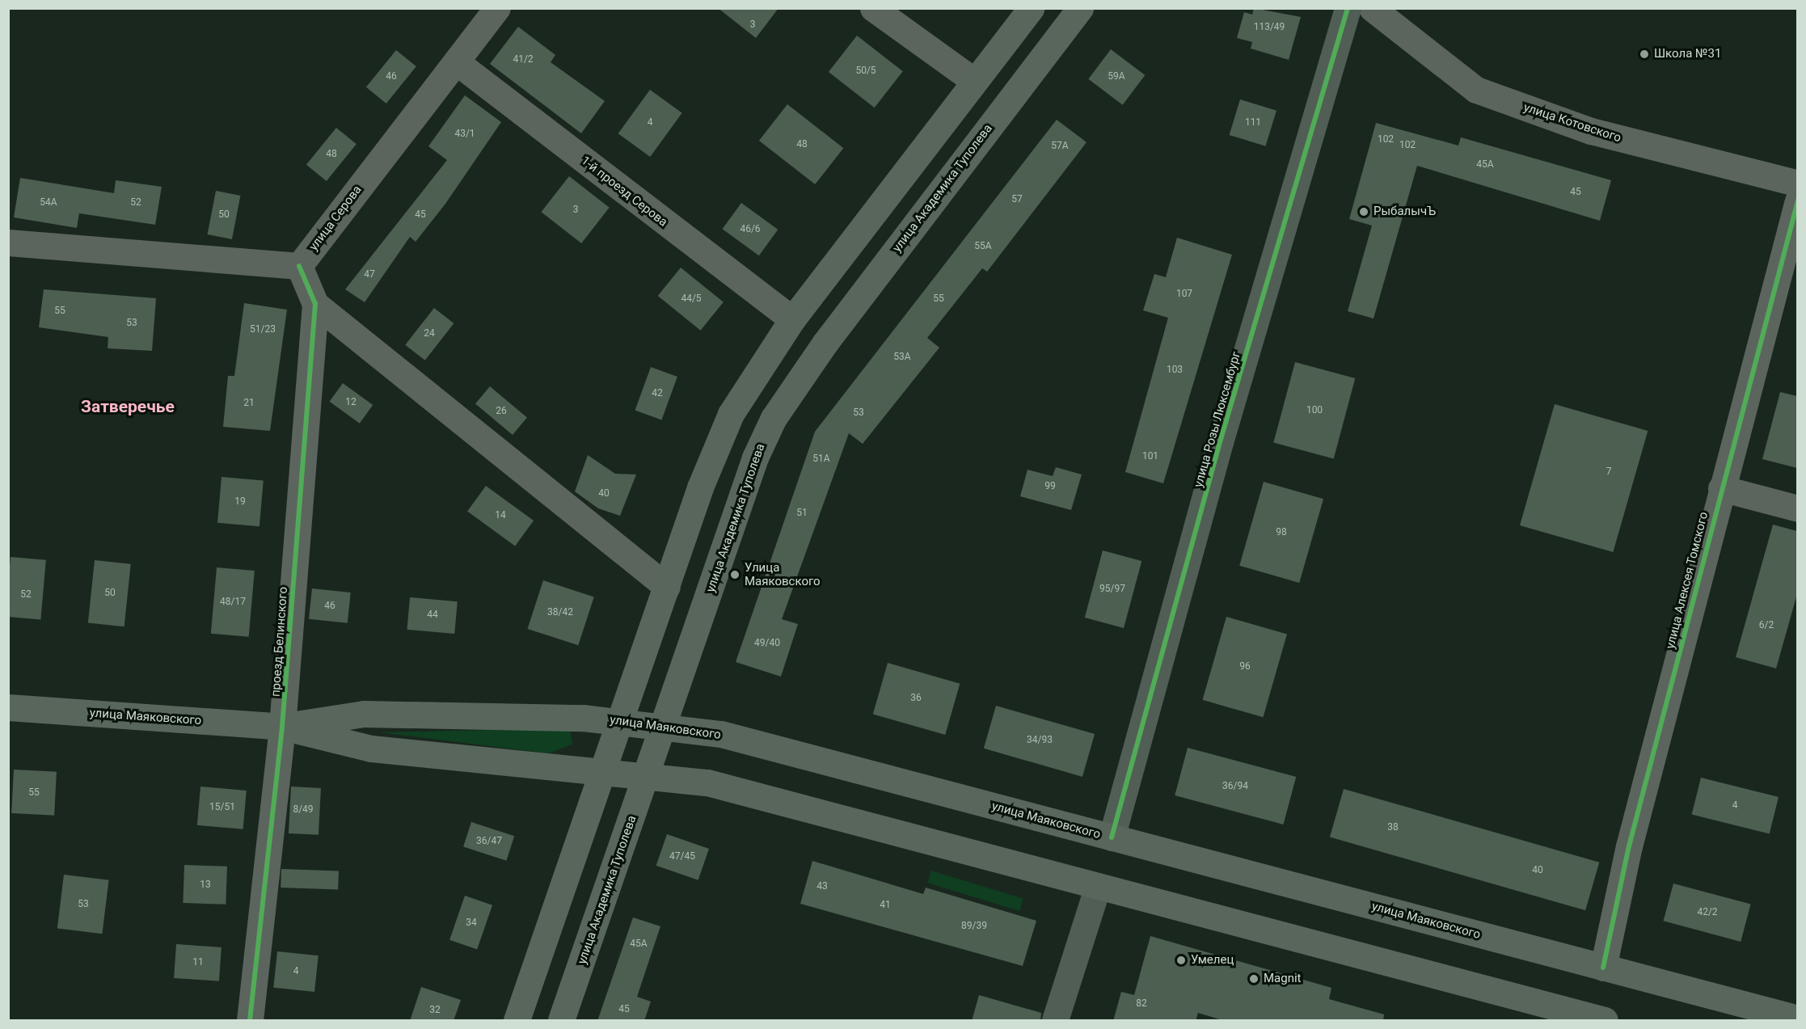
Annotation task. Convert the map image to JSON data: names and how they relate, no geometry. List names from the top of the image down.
{
  "streets": {
    "main road": ["улица Академика Туполева", "улица Маяковского"],
    "street": [
      "улица Котовского",
      "1-й проезд Серова",
      "улица Серова",
      "улица Розы Люксембург",
      "улица Алексея Томского",
      "проезд Белинского"
    ]
  },
  "crossings": [
    ["улица Академика Туполева", "улица Маяковского"],
    ["1-й проезд Серова", "улица Серова"],
    ["улица Серова", "проезд Белинского"],
    ["улица Розы Люксембург", "улица Маяковского"],
    ["улица Алексея Томского", "улица Маяковского"],
    ["проезд Белинского", "улица Маяковского"]
  ],
  "districts": ["Затверечье"],
  "places": [
    "Школа №31",
    "РыбалычЪ",
    "Улица Маяковского",
    "Умелец",
    "Magnit"
  ],
  "house_numbers": [
    "3",
    "113/49",
    "41/2",
    "50/5",
    "46",
    "59А",
    "4",
    "111",
    "43/1",
    "102",
    "48",
    "102",
    "57А",
    "48",
    "45А",
    "45",
    "57",
    "54А",
    "52",
    "3",
    "50",
    "45",
    "46/6",
    "55А",
    "47",
    "107",
    "44/5",
    "55",
    "55",
    "53",
    "51/23",
    "24",
    "53А",
    "103",
    "42",
    "12",
    "21",
    "100",
    "26",
    "53",
    "101",
    "51А",
    "7",
    "99",
    "40",
    "19",
    "51",
    "14",
    "98",
    "95/97",
    "50",
    "52",
    "48/17",
    "46",
    "38/42",
    "44",
    "6/2",
    "49/40",
    "96",
    "36",
    "34/93",
    "36/94",
    "55",
    "4",
    "15/51",
    "8/49",
    "38",
    "36/47",
    "47/45",
    "40",
    "13",
    "43",
    "53",
    "41",
    "42/2",
    "34",
    "89/39",
    "45А",
    "11",
    "4",
    "82",
    "45",
    "32"
  ]
}
